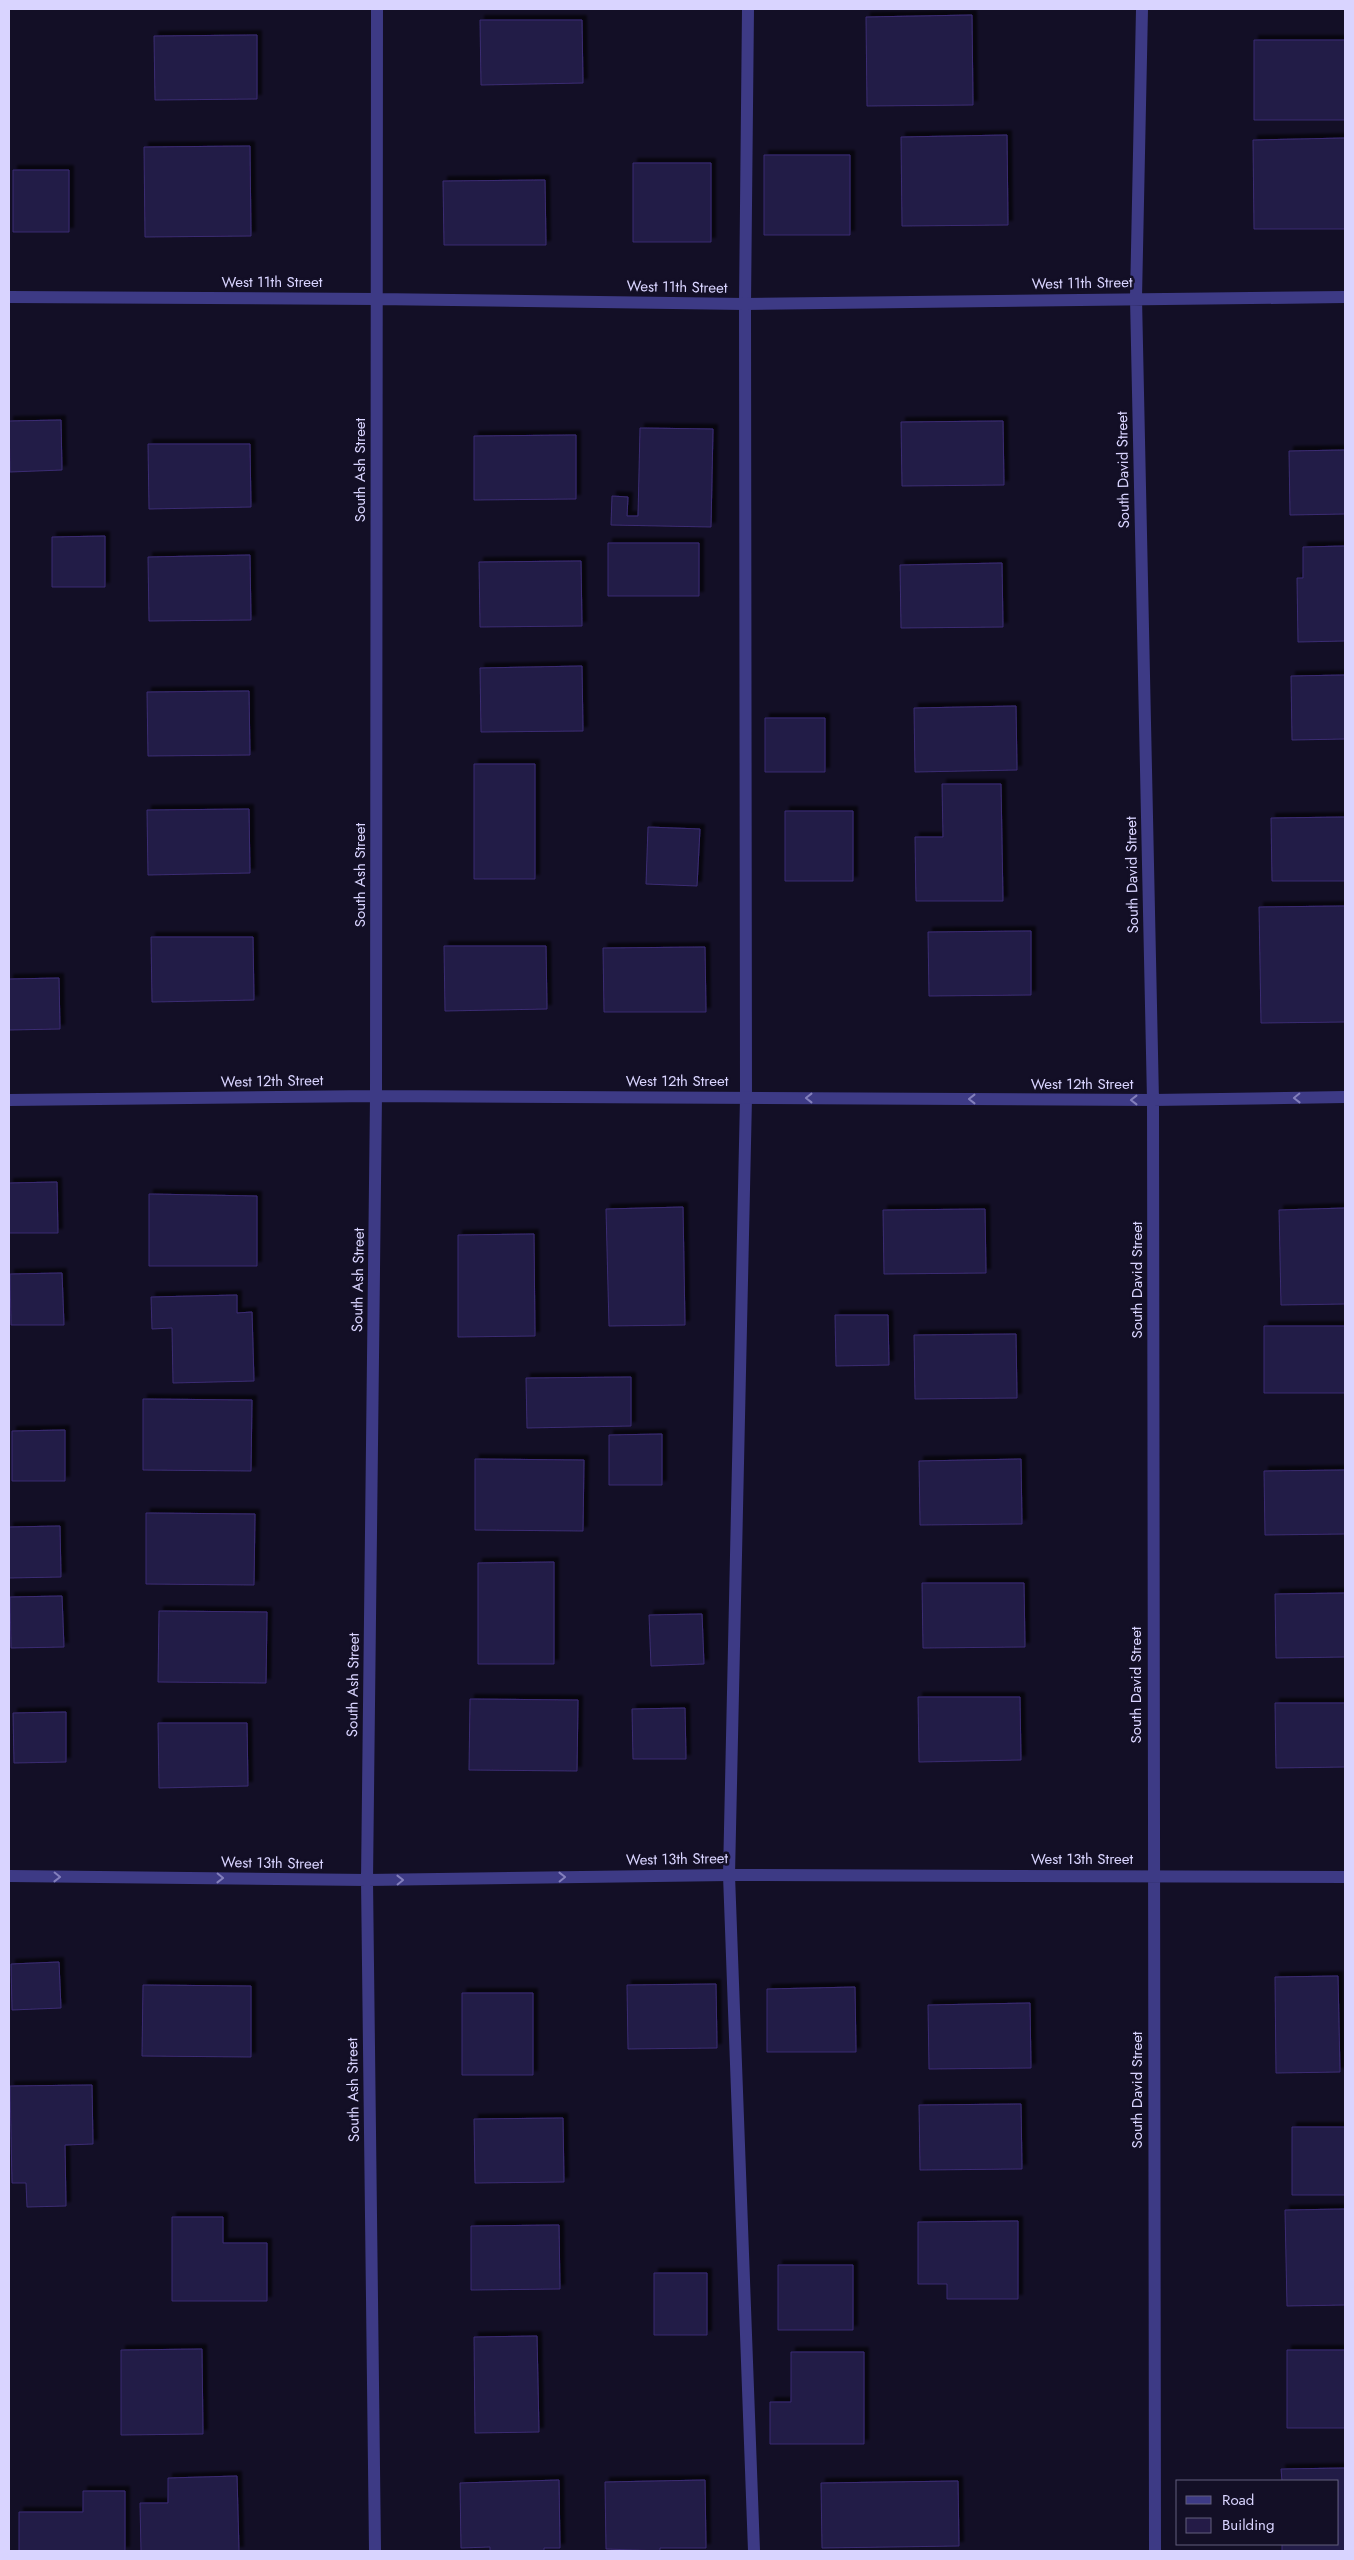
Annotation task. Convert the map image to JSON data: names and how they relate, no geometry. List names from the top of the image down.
{
  "streets": {
    "street": [
      "West 11th Street",
      "South Ash Street",
      "South David Street",
      "West 12th Street",
      "West 13th Street"
    ]
  },
  "crossings": [
    ["West 11th Street", "South Ash Street"],
    ["West 11th Street", "South David Street"],
    ["South Ash Street", "West 12th Street"],
    ["South Ash Street", "West 13th Street"],
    ["South David Street", "West 12th Street"],
    ["South David Street", "West 13th Street"]
  ],
  "one_way": ["West 12th Street", "West 13th Street"],
  "legend": ["Road", "Building"]
}
